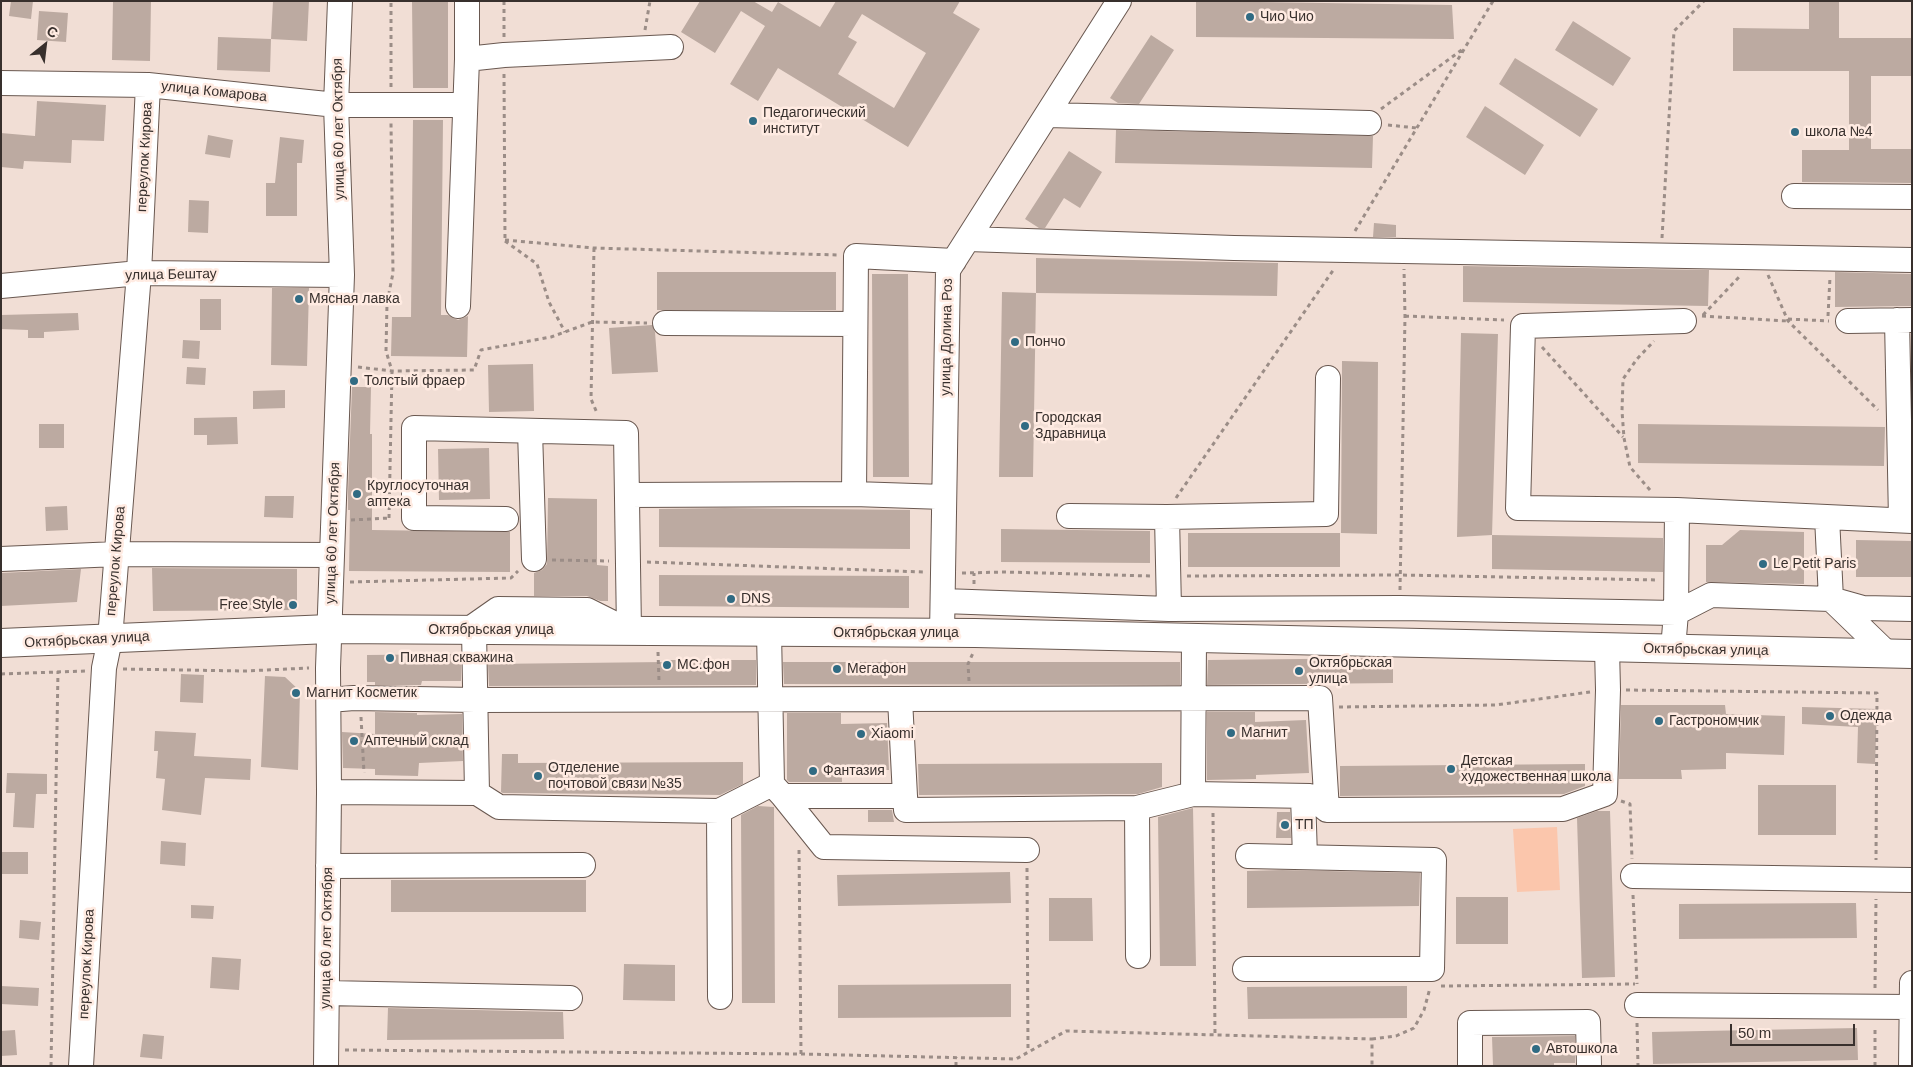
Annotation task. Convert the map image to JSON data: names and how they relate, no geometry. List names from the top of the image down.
{
  "streets": {
    "main road": ["Октябрьская улица"],
    "street": [
      "улица Комарова",
      "улица 60 лет Октября",
      "переулок Кирова",
      "улица Бештау",
      "улица Долина Роз"
    ]
  },
  "crossings": [
    ["улица Комарова", "улица 60 лет Октября"],
    ["улица Комарова", "переулок Кирова"],
    ["улица 60 лет Октября", "улица Бештау"],
    ["улица 60 лет Октября", "Октябрьская улица"],
    ["переулок Кирова", "улица Бештау"],
    ["переулок Кирова", "Октябрьская улица"],
    ["улица Долина Роз", "Октябрьская улица"]
  ],
  "places": [
    "Чио Чио",
    "Педагогический институт",
    "школа №4",
    "Мясная лавка",
    "Пончо",
    "Толстый фраер",
    "Городская Здравница",
    "Круглосуточная аптека",
    "Le Petit Paris",
    "DNS",
    "Free Style",
    "Пивная скважина",
    "МС.фон",
    "Мегафон",
    "Октябрьская улица",
    "Магнит Косметик",
    "Одежда",
    "Гастрономчик",
    "Магнит",
    "Xiaomi",
    "Аптечный склад",
    "Детская художественная школа",
    "Фантазия",
    "Отделение почтовой связи №35",
    "ТП",
    "Автошкола"
  ],
  "scale_bar": "50 m",
  "north": "top right"
}
